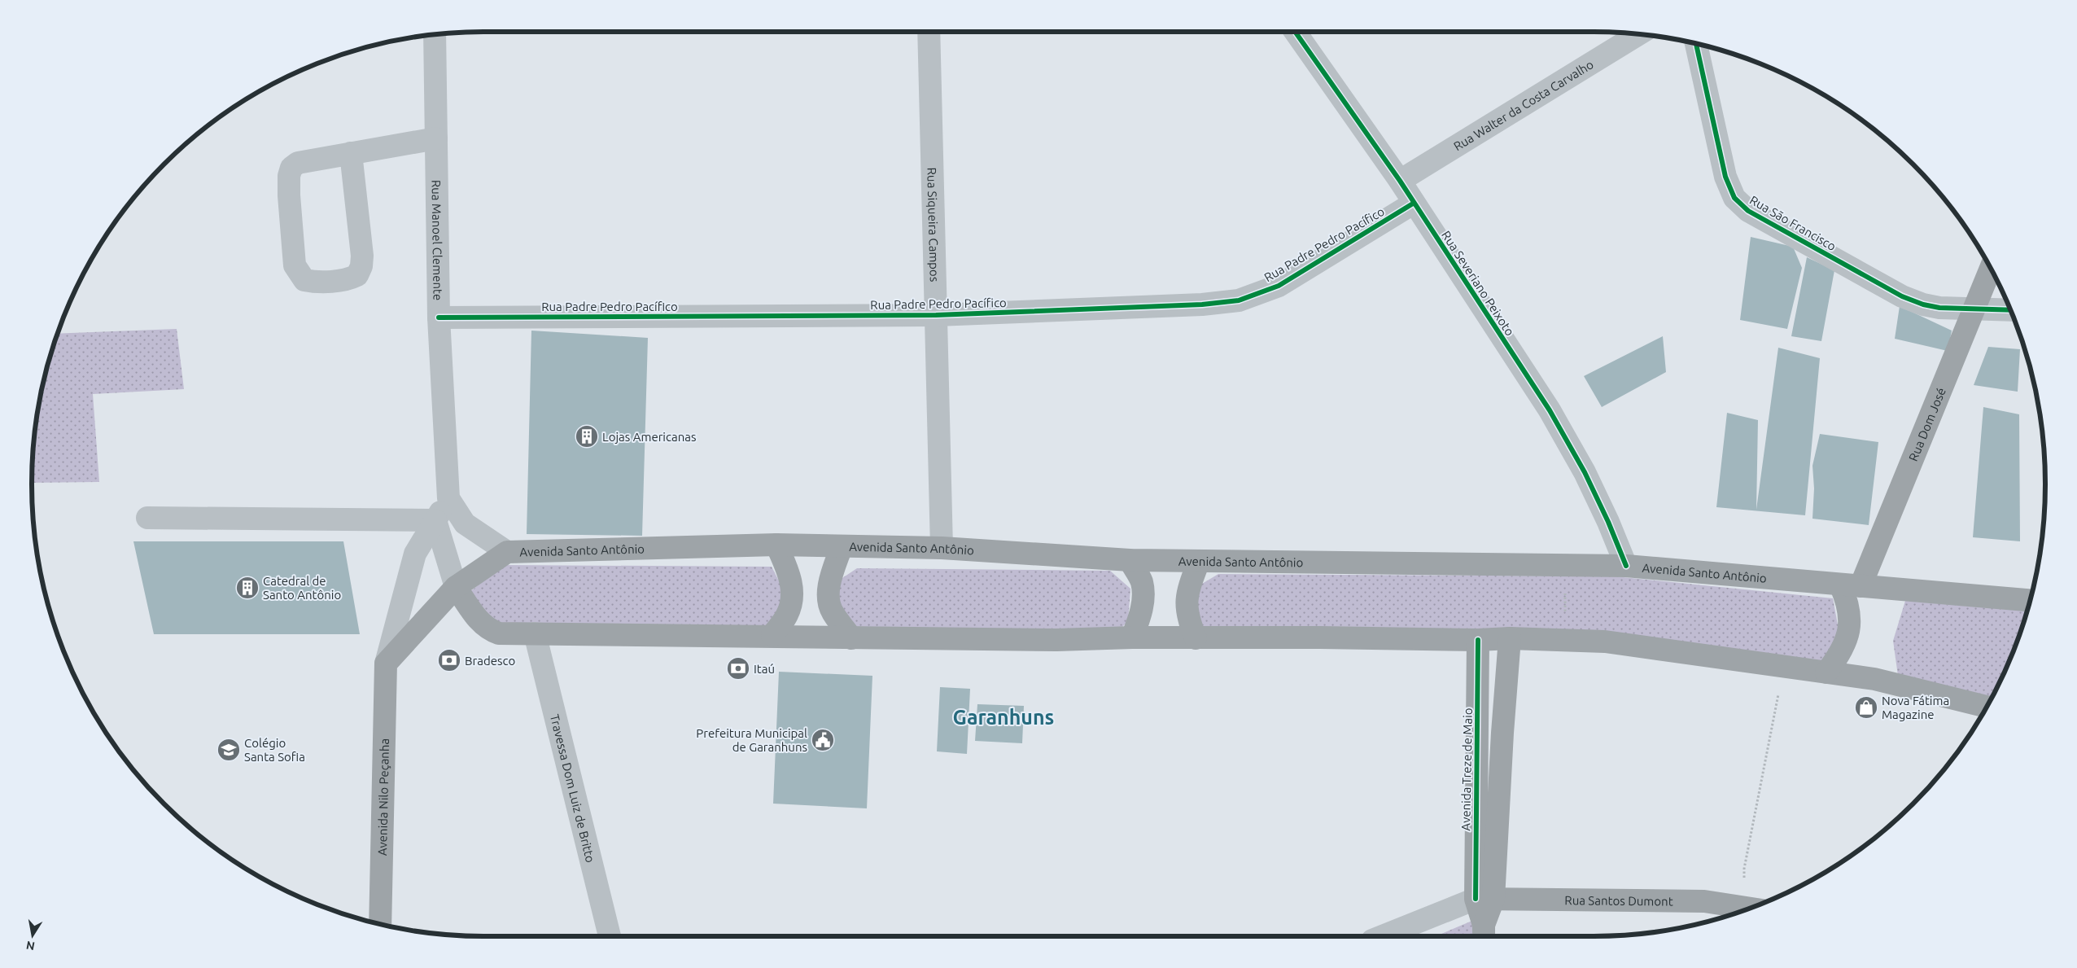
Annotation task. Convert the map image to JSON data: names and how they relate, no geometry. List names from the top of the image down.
{
  "streets": {
    "main road": [
      "Rua Dom José",
      "Avenida Santo Antônio",
      "Avenida Treze de Maio",
      "Avenida Nilo Peçanha",
      "Rua Santos Dumont"
    ],
    "street": [
      "Rua Walter da Costa Carvalho",
      "Rua São Francisco",
      "Rua Siqueira Campos",
      "Rua Manoel Clemente",
      "Rua Padre Pedro Pacífico",
      "Rua Severiano Peixoto",
      "Travessa Dom Luiz de Britto"
    ]
  },
  "crossings": [
    ["Rua Walter da Costa Carvalho", "Rua Severiano Peixoto"],
    ["Rua São Francisco", "Rua Dom José"],
    ["Rua Siqueira Campos", "Rua Padre Pedro Pacífico"],
    ["Rua Siqueira Campos", "Avenida Santo Antônio"],
    ["Rua Manoel Clemente", "Rua Padre Pedro Pacífico"],
    ["Rua Padre Pedro Pacífico", "Rua Severiano Peixoto"],
    ["Rua Severiano Peixoto", "Avenida Santo Antônio"],
    ["Rua Dom José", "Avenida Santo Antônio"],
    ["Avenida Santo Antônio", "Avenida Nilo Peçanha"],
    ["Avenida Treze de Maio", "Rua Santos Dumont"]
  ],
  "districts": ["Garanhuns"],
  "places": {
    "building": ["Lojas Americanas", "Catedral de Santo Antônio"],
    "bank": ["Bradesco", "Itaú"],
    "shop": ["Nova Fátima Magazine"],
    "public building": ["Prefeitura Municipal de Garanhuns"],
    "school or university": ["Colégio Santa Sofia"]
  },
  "north": "bottom"
}
